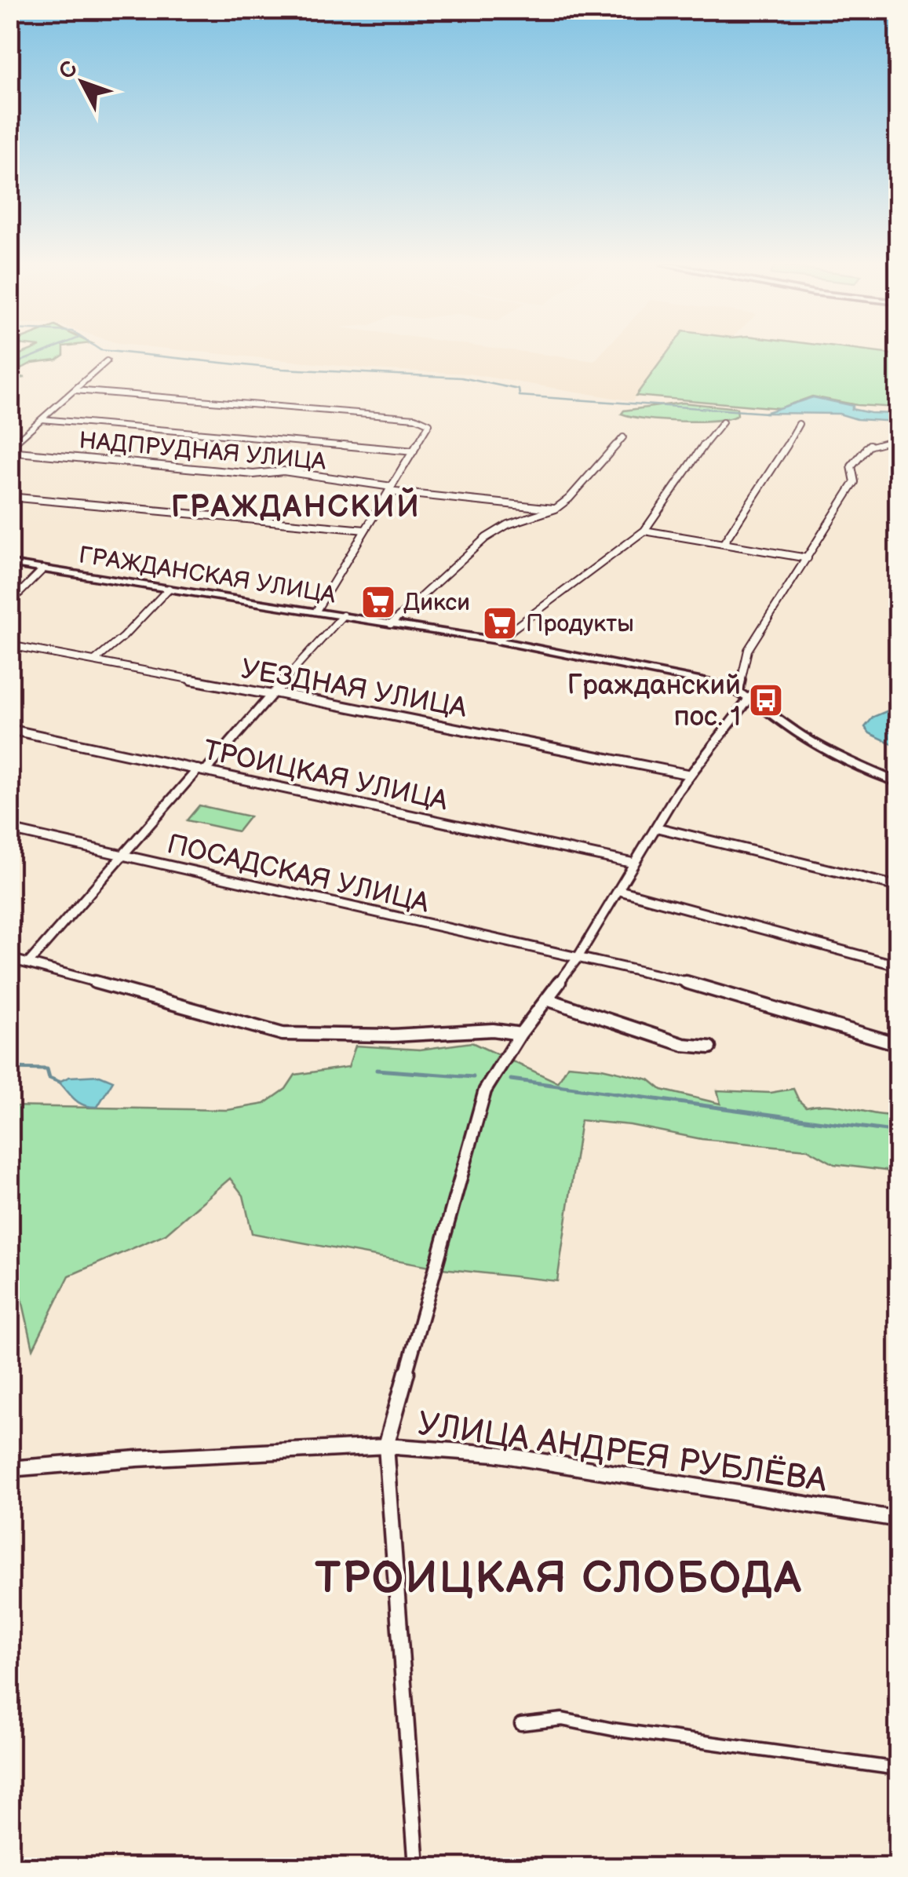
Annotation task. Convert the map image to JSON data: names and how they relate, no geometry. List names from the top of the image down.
{
  "streets": {
    "street": [
      "НАДПРУДНАЯ УЛИЦА",
      "ГРАЖДАНСКАЯ УЛИЦА",
      "УЕЗДНАЯ УЛИЦА",
      "ТРОИЦКАЯ УЛИЦА",
      "ПОСАДСКАЯ УЛИЦА",
      "УЛИЦА АНДРЕЯ РУБЛЁВА"
    ]
  },
  "districts": ["ГРАЖДАНСКИЙ", "ТРОИЦКАЯ СЛОБОДА"],
  "places": {
    "supermarket": ["Дикси", "Продукты"],
    "bus stop": ["Гражданский пос. 1"]
  },
  "north": "top left"
}
